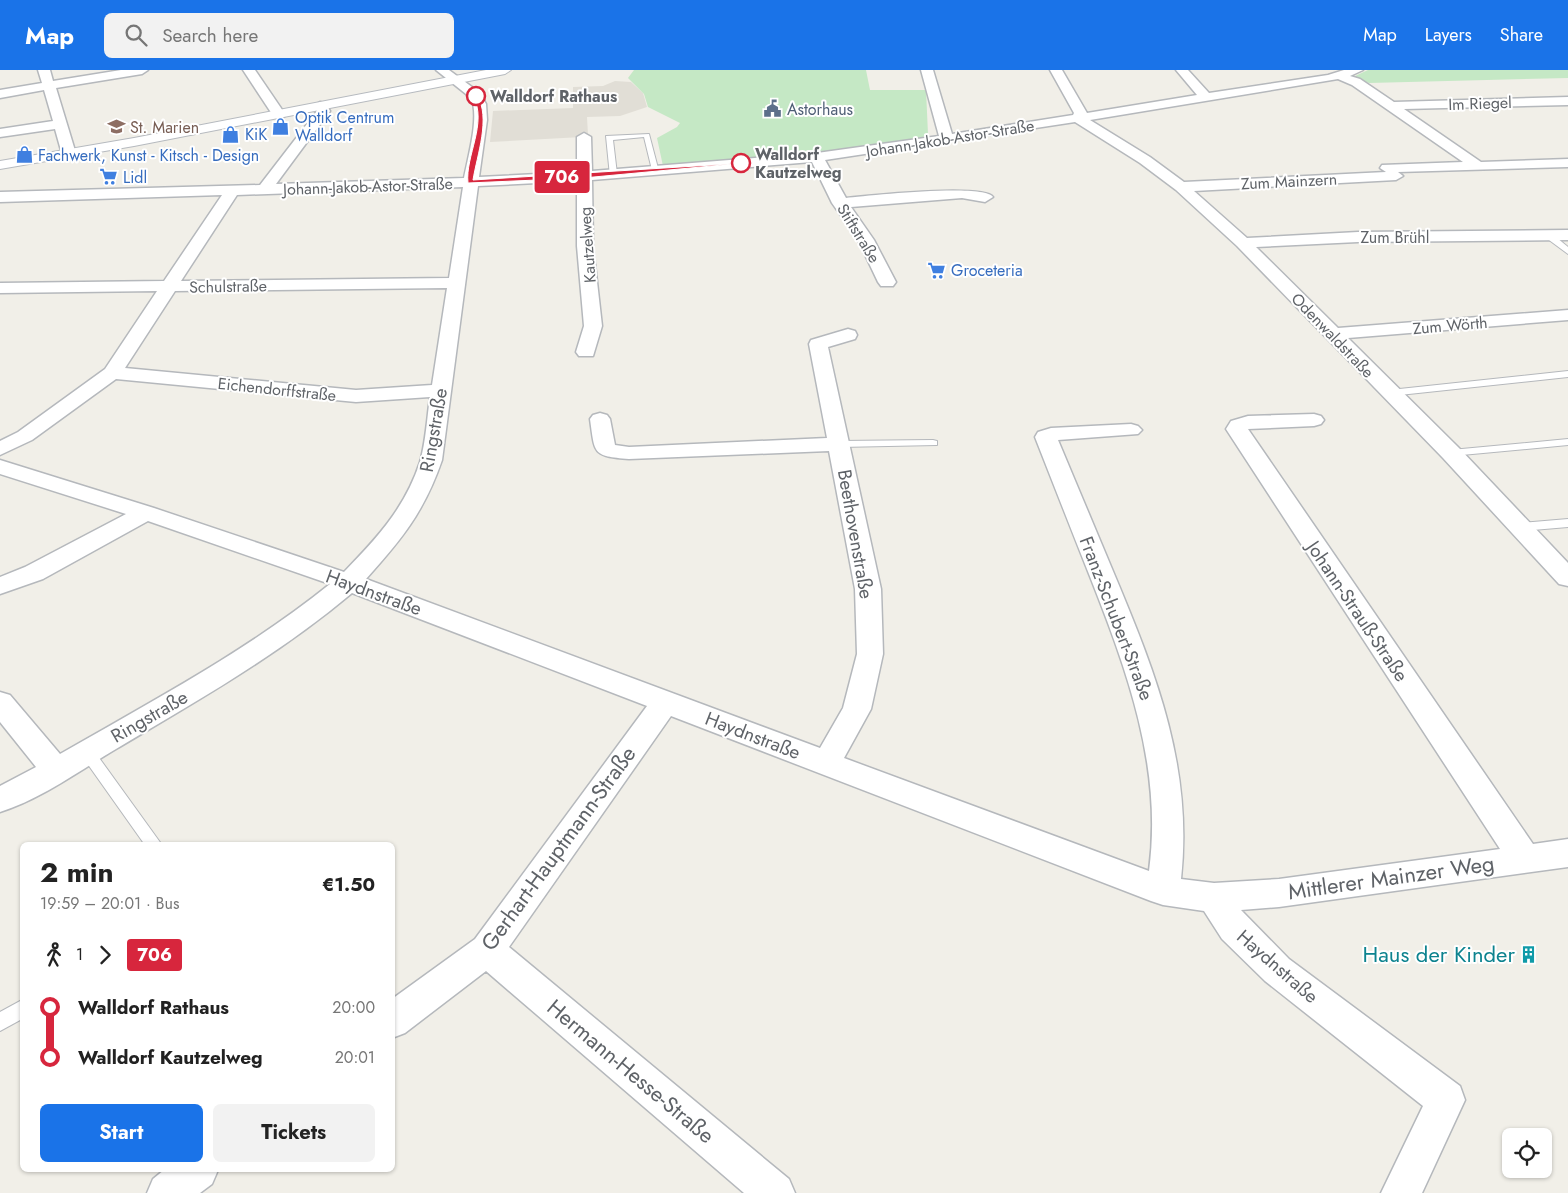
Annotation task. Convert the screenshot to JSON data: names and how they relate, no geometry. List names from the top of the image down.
{
  "streets": {
    "street": [
      "Im Riegel",
      "Johann-Jakob-Astor-Straße",
      "Zum Mainzern",
      "Stiftstraße",
      "Zum Brühl",
      "Kautzelweg",
      "Schulstraße",
      "Zum Wörth",
      "Odenwaldstraße",
      "Eichendorffstraße",
      "Ringstraße",
      "Beethovenstraße",
      "Haydnstraße",
      "Johann-Strauß-Straße",
      "Franz-Schubert-Straße",
      "Gerhart-Hauptmann-Straße",
      "Mittlerer Mainzer Weg",
      "Hermann-Hesse-Straße"
    ]
  },
  "crossings": [
    ["Im Riegel", "Johann-Jakob-Astor-Straße"],
    ["Im Riegel", "Zum Mainzern"],
    ["Johann-Jakob-Astor-Straße", "Stiftstraße"],
    ["Johann-Jakob-Astor-Straße", "Kautzelweg"],
    ["Johann-Jakob-Astor-Straße", "Odenwaldstraße"],
    ["Johann-Jakob-Astor-Straße", "Ringstraße"],
    ["Zum Mainzern", "Odenwaldstraße"],
    ["Zum Brühl", "Odenwaldstraße"],
    ["Schulstraße", "Ringstraße"],
    ["Zum Wörth", "Odenwaldstraße"],
    ["Eichendorffstraße", "Ringstraße"],
    ["Ringstraße", "Haydnstraße"],
    ["Beethovenstraße", "Haydnstraße"],
    ["Haydnstraße", "Franz-Schubert-Straße"],
    ["Haydnstraße", "Gerhart-Hauptmann-Straße"],
    ["Haydnstraße", "Mittlerer Mainzer Weg"],
    ["Johann-Strauß-Straße", "Mittlerer Mainzer Weg"],
    ["Gerhart-Hauptmann-Straße", "Hermann-Hesse-Straße"]
  ],
  "places": {
    "other": ["Walldorf Rathaus", "Walldorf Kautzelweg"],
    "public building": ["Astorhaus"],
    "shop": ["Optik Centrum Walldorf", "KiK", "Fachwerk, Kunst - Kitsch - Design"],
    "school or university": ["St. Marien"],
    "supermarket": ["Lidl", "Groceteria"],
    "building": ["Haus der Kinder"]
  },
  "lines": ["bus line 706"],
  "page": {
    "header": "Map",
    "search": "Search here",
    "nav": ["Map", "Layers", "Share"],
    "on_map": "706",
    "heading": ["2 min", "19:59 – 20:01 · Bus", "€1.50"],
    "legs": ["1", "706"],
    "list": [
      {
        "name": "Walldorf Rathaus",
        "value": "20:00"
      },
      {
        "name": "Walldorf Kautzelweg",
        "value": "20:01"
      }
    ],
    "buttons": ["Start", "Tickets"]
  }
}
